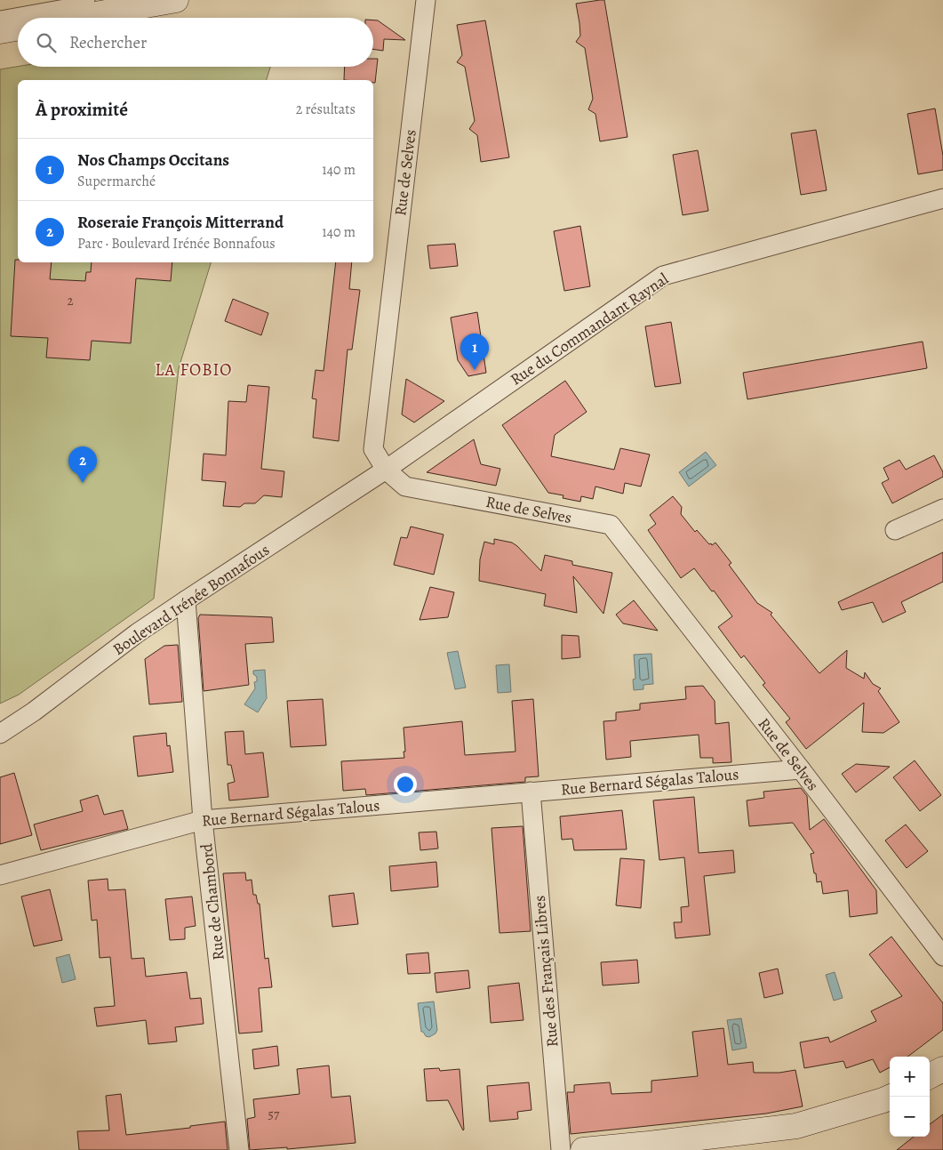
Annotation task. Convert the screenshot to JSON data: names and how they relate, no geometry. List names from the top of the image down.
{
  "streets": {
    "street": [
      "Rue de Selves",
      "Rue du Commandant Raynal",
      "Boulevard Irénée Bonnafous",
      "Rue Bernard Ségalas Talous",
      "Rue de Chambord",
      "Rue des Français Libres"
    ]
  },
  "crossings": [
    ["Rue de Selves", "Rue du Commandant Raynal"],
    ["Rue de Selves", "Boulevard Irénée Bonnafous"],
    ["Rue de Selves", "Rue Bernard Ségalas Talous"],
    ["Rue du Commandant Raynal", "Boulevard Irénée Bonnafous"],
    ["Boulevard Irénée Bonnafous", "Rue de Chambord"],
    ["Rue Bernard Ségalas Talous", "Rue de Chambord"],
    ["Rue Bernard Ségalas Talous", "Rue des Français Libres"]
  ],
  "districts": ["LA FOBIO"],
  "house_numbers": ["2", "57"],
  "page": {
    "search": "Rechercher",
    "heading": ["À proximité", "2 résultats"],
    "list": [
      {
        "mark": "1",
        "name": "Nos Champs Occitans",
        "note": "Supermarché",
        "value": "140 m"
      },
      {
        "mark": "2",
        "name": "Roseraie François Mitterrand",
        "note": "Parc · Boulevard Irénée Bonnafous",
        "value": "140 m"
      }
    ],
    "pins": ["1", "2"],
    "map_buttons": ["+", "−"]
  }
}
